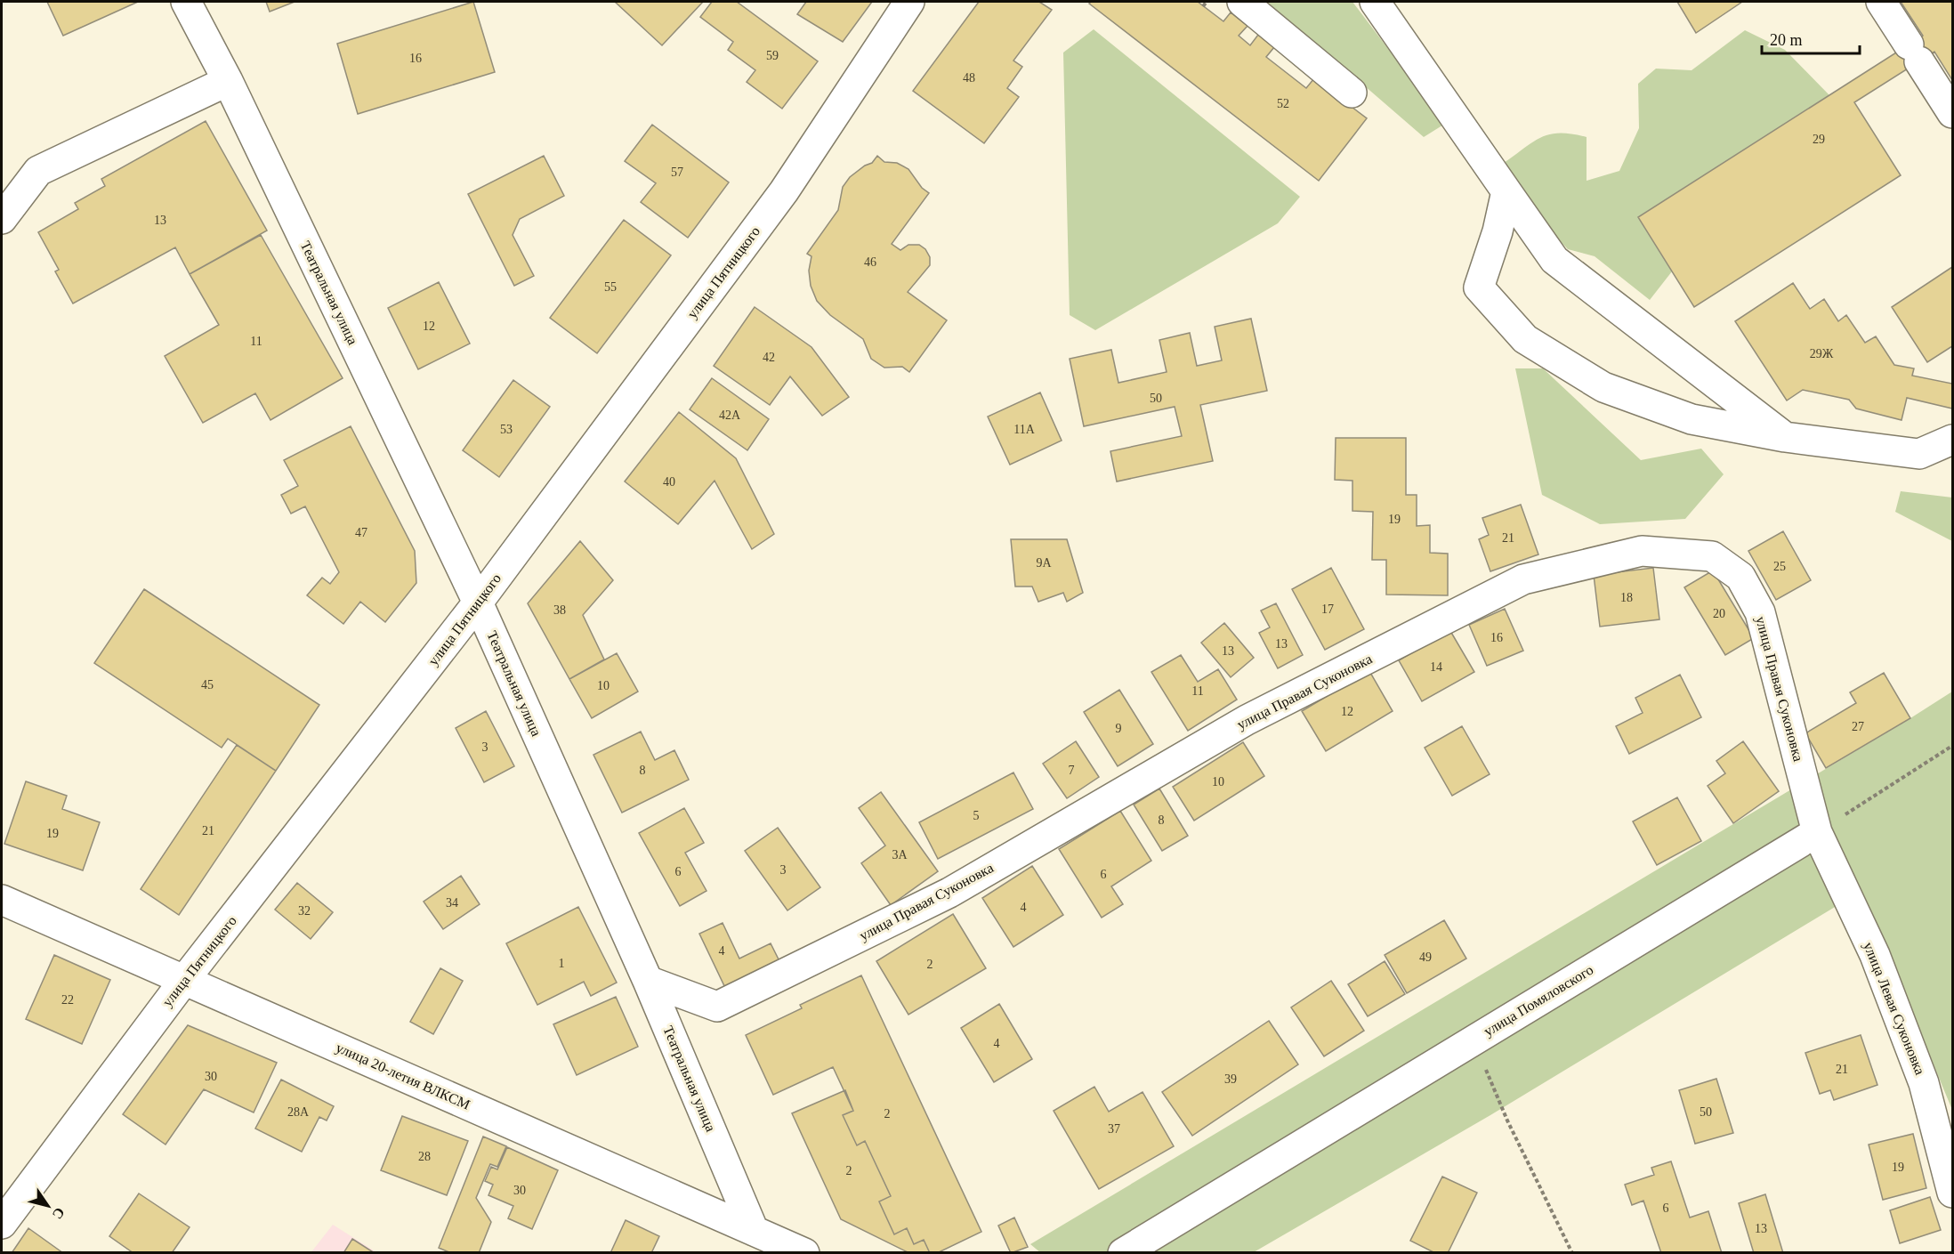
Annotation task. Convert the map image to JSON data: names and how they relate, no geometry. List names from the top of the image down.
{
  "streets": {
    "street": [
      "улица Пятницкого",
      "Театральная улица",
      "улица Правая Суконовка",
      "улица Помяловского",
      "улица Левая Суконовка",
      "улица 20-летия ВЛКСМ"
    ]
  },
  "crossings": [
    ["улица Пятницкого", "Театральная улица"],
    ["улица Пятницкого", "улица 20-летия ВЛКСМ"],
    ["Театральная улица", "улица Правая Суконовка"],
    ["Театральная улица", "улица 20-летия ВЛКСМ"],
    ["улица Правая Суконовка", "улица Помяловского"],
    ["улица Правая Суконовка", "улица Левая Суконовка"],
    ["улица Помяловского", "улица Левая Суконовка"]
  ],
  "house_numbers": [
    "59",
    "16",
    "48",
    "52",
    "29",
    "57",
    "13",
    "46",
    "55",
    "12",
    "11",
    "29Ж",
    "42",
    "50",
    "42А",
    "53",
    "11А",
    "40",
    "19",
    "47",
    "21",
    "9А",
    "25",
    "18",
    "17",
    "38",
    "20",
    "16",
    "13",
    "13",
    "14",
    "45",
    "10",
    "11",
    "12",
    "27",
    "9",
    "3",
    "8",
    "7",
    "10",
    "5",
    "8",
    "21",
    "19",
    "3А",
    "3",
    "6",
    "6",
    "34",
    "4",
    "32",
    "4",
    "49",
    "1",
    "2",
    "22",
    "4",
    "21",
    "30",
    "39",
    "28А",
    "50",
    "2",
    "37",
    "28",
    "19",
    "2",
    "30",
    "6",
    "13"
  ],
  "scale_bar": "20 m",
  "north": "bottom right"
}
